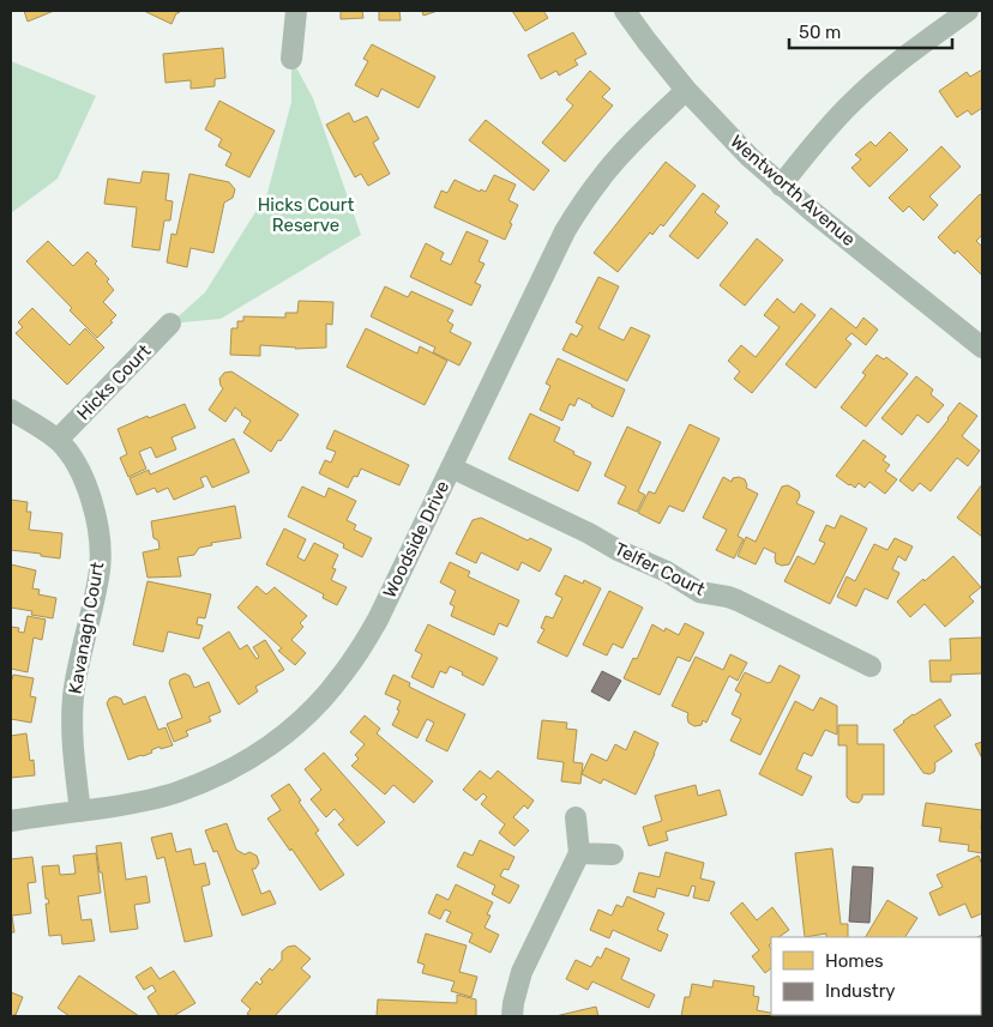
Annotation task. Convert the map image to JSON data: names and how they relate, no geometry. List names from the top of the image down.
{
  "streets": {
    "street": [
      "Wentworth Avenue",
      "Hicks Court",
      "Woodside Drive",
      "Telfer Court",
      "Kavanagh Court"
    ]
  },
  "crossings": [
    ["Wentworth Avenue", "Woodside Drive"],
    ["Hicks Court", "Kavanagh Court"],
    ["Woodside Drive", "Telfer Court"],
    ["Woodside Drive", "Kavanagh Court"]
  ],
  "parks": ["Hicks Court Reserve"],
  "legend": ["Homes", "Industry"],
  "scale_bar": "50 m"
}
